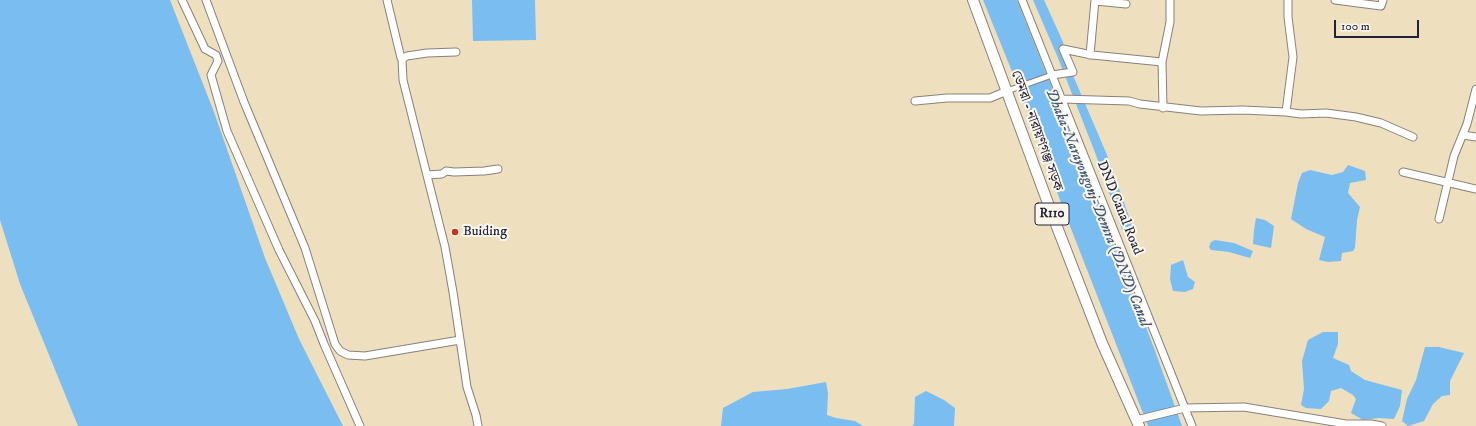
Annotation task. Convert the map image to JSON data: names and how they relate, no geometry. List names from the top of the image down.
{
  "streets": {
    "main road": ["ডেমরা - নারায়ণগঞ্জ সড়ক", "R110"],
    "street": ["DND Canal Road"]
  },
  "water": ["Dhaka-Narayongonj-Demra (DND) Canal"],
  "places": ["Buiding"],
  "scale_bar": "100 m"
}
